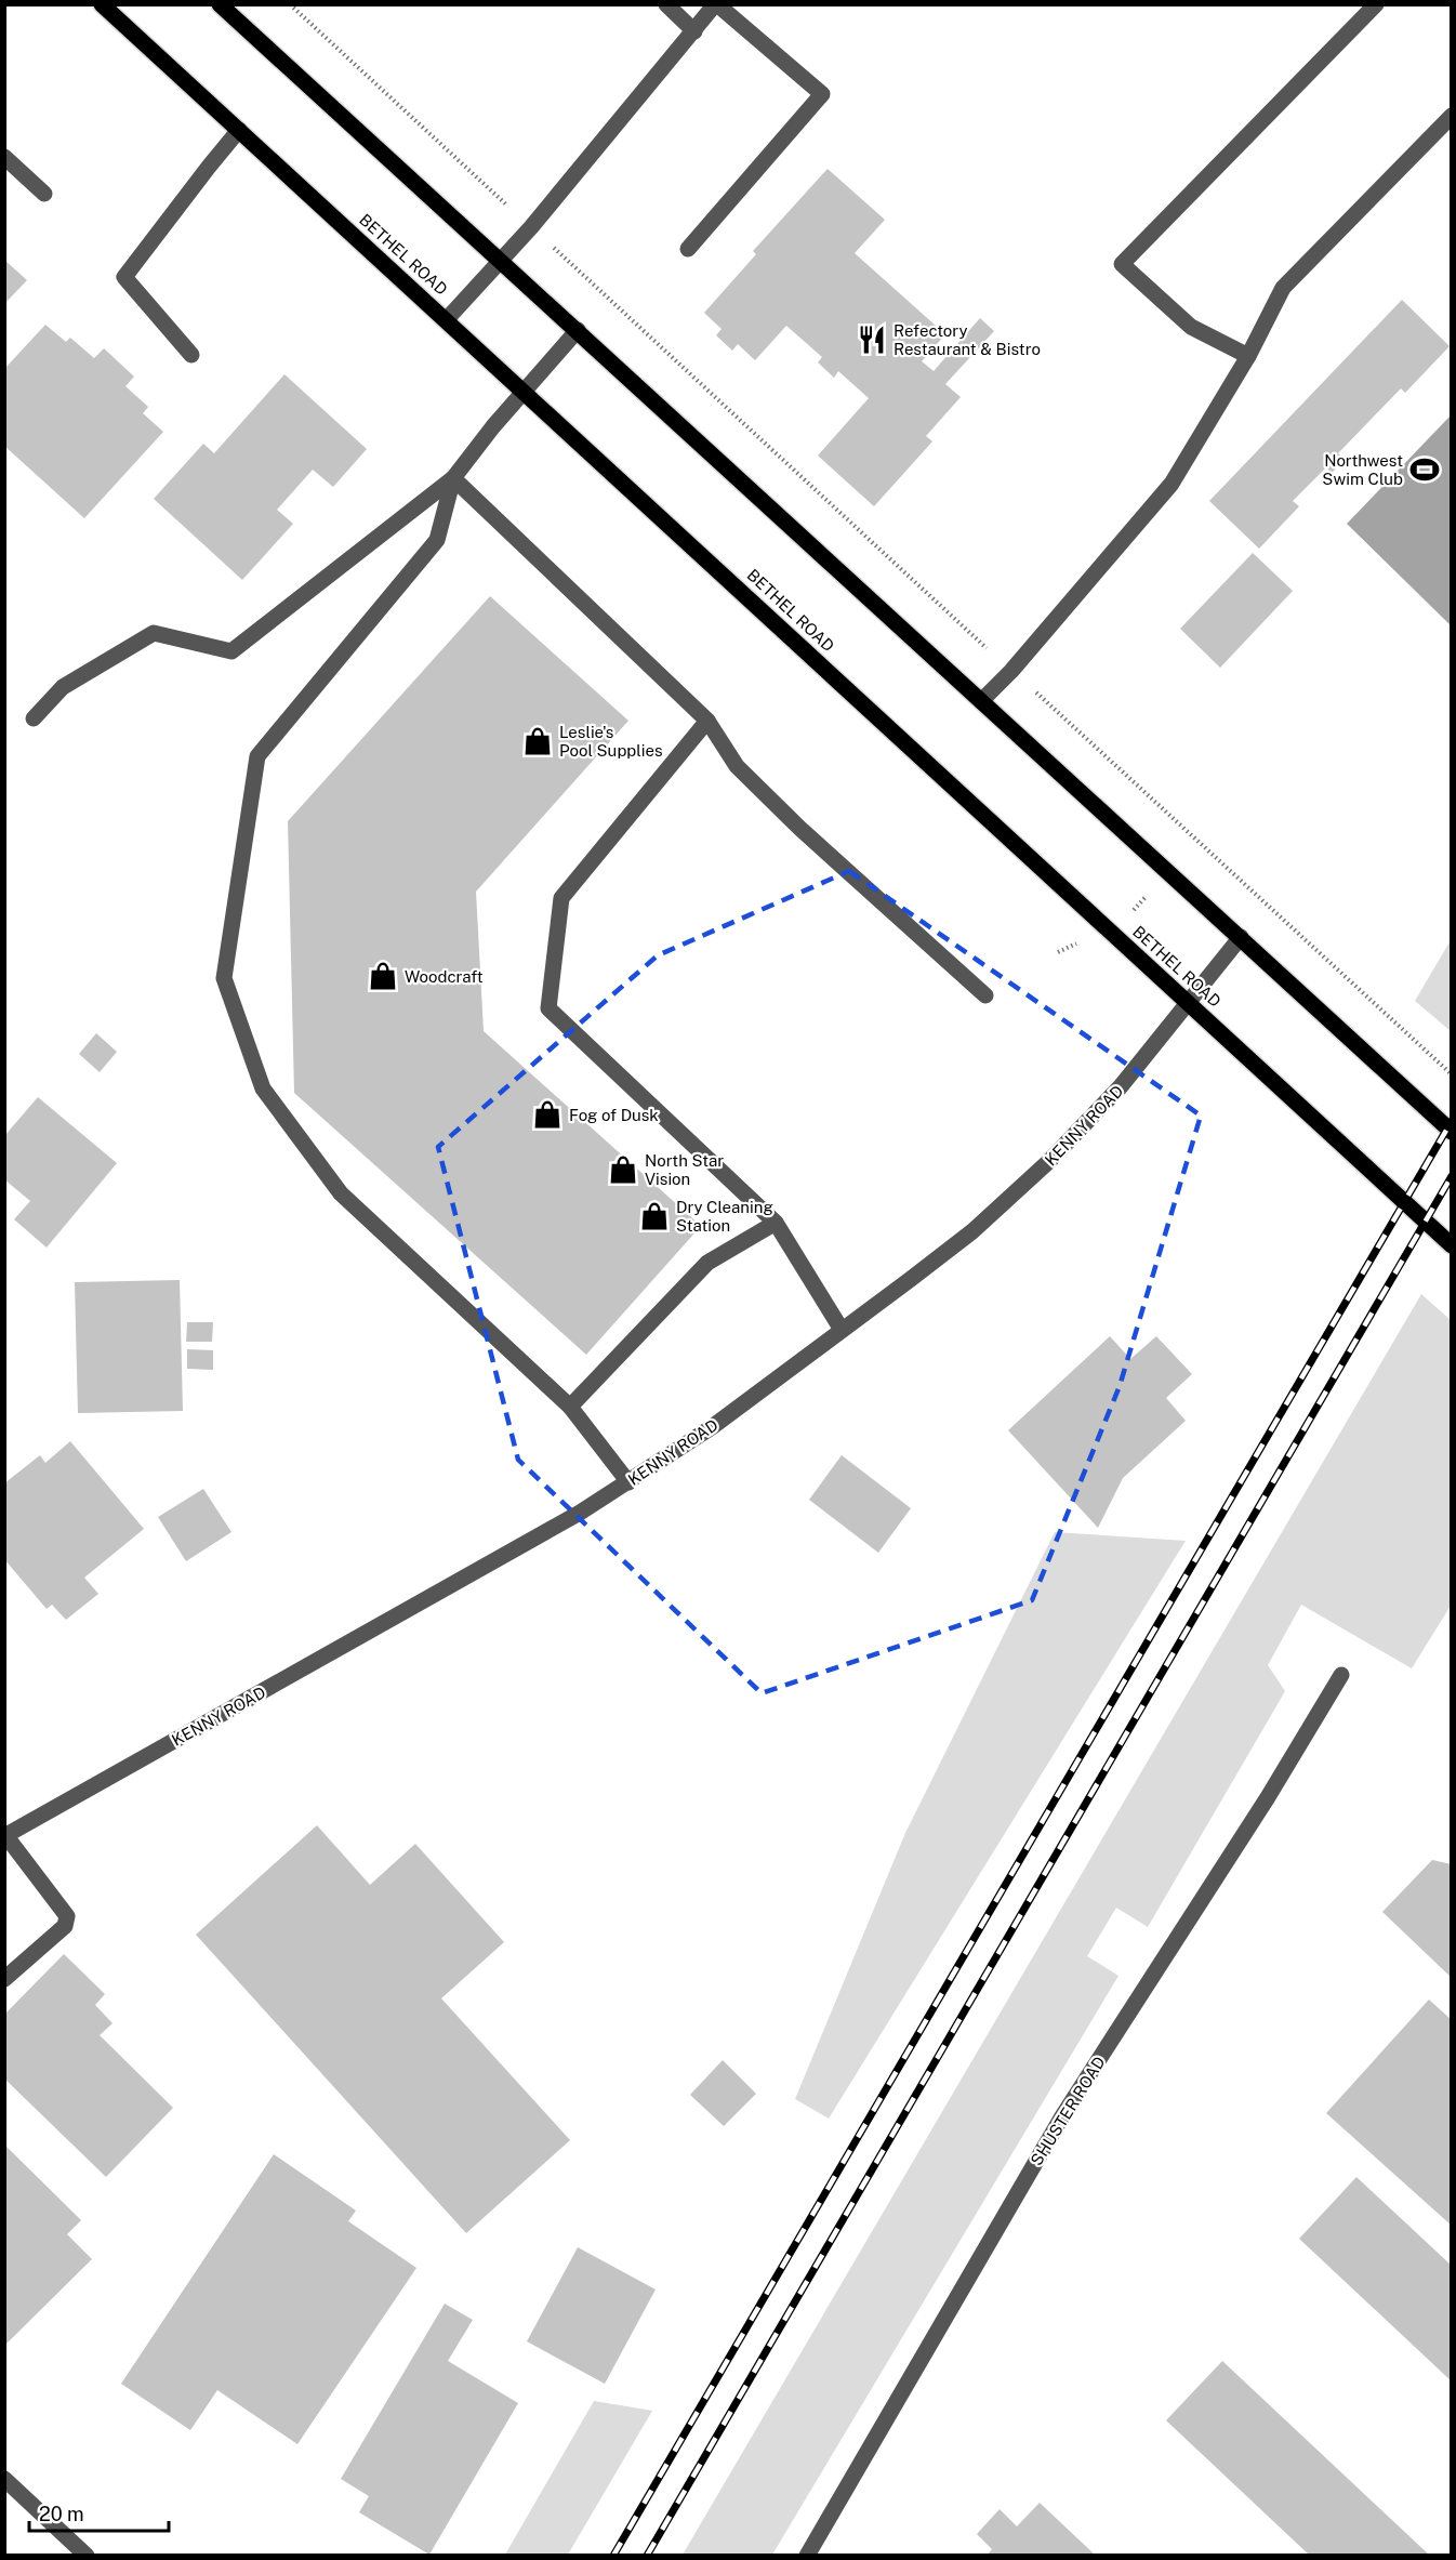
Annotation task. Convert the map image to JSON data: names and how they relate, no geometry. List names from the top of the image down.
{
  "streets": {
    "main road": ["BETHEL ROAD"],
    "street": ["KENNY ROAD", "SHUSTER ROAD"]
  },
  "crossings": [
    ["BETHEL ROAD", "KENNY ROAD"]
  ],
  "places": {
    "restaurant": ["Refectory Restaurant & Bistro"],
    "sports": ["Northwest Swim Club"],
    "shop": [
      "Leslie's Pool Supplies",
      "Woodcraft",
      "Fog of Dusk",
      "North Star Vision",
      "Dry Cleaning Station"
    ]
  },
  "scale_bar": "20 m"
}
